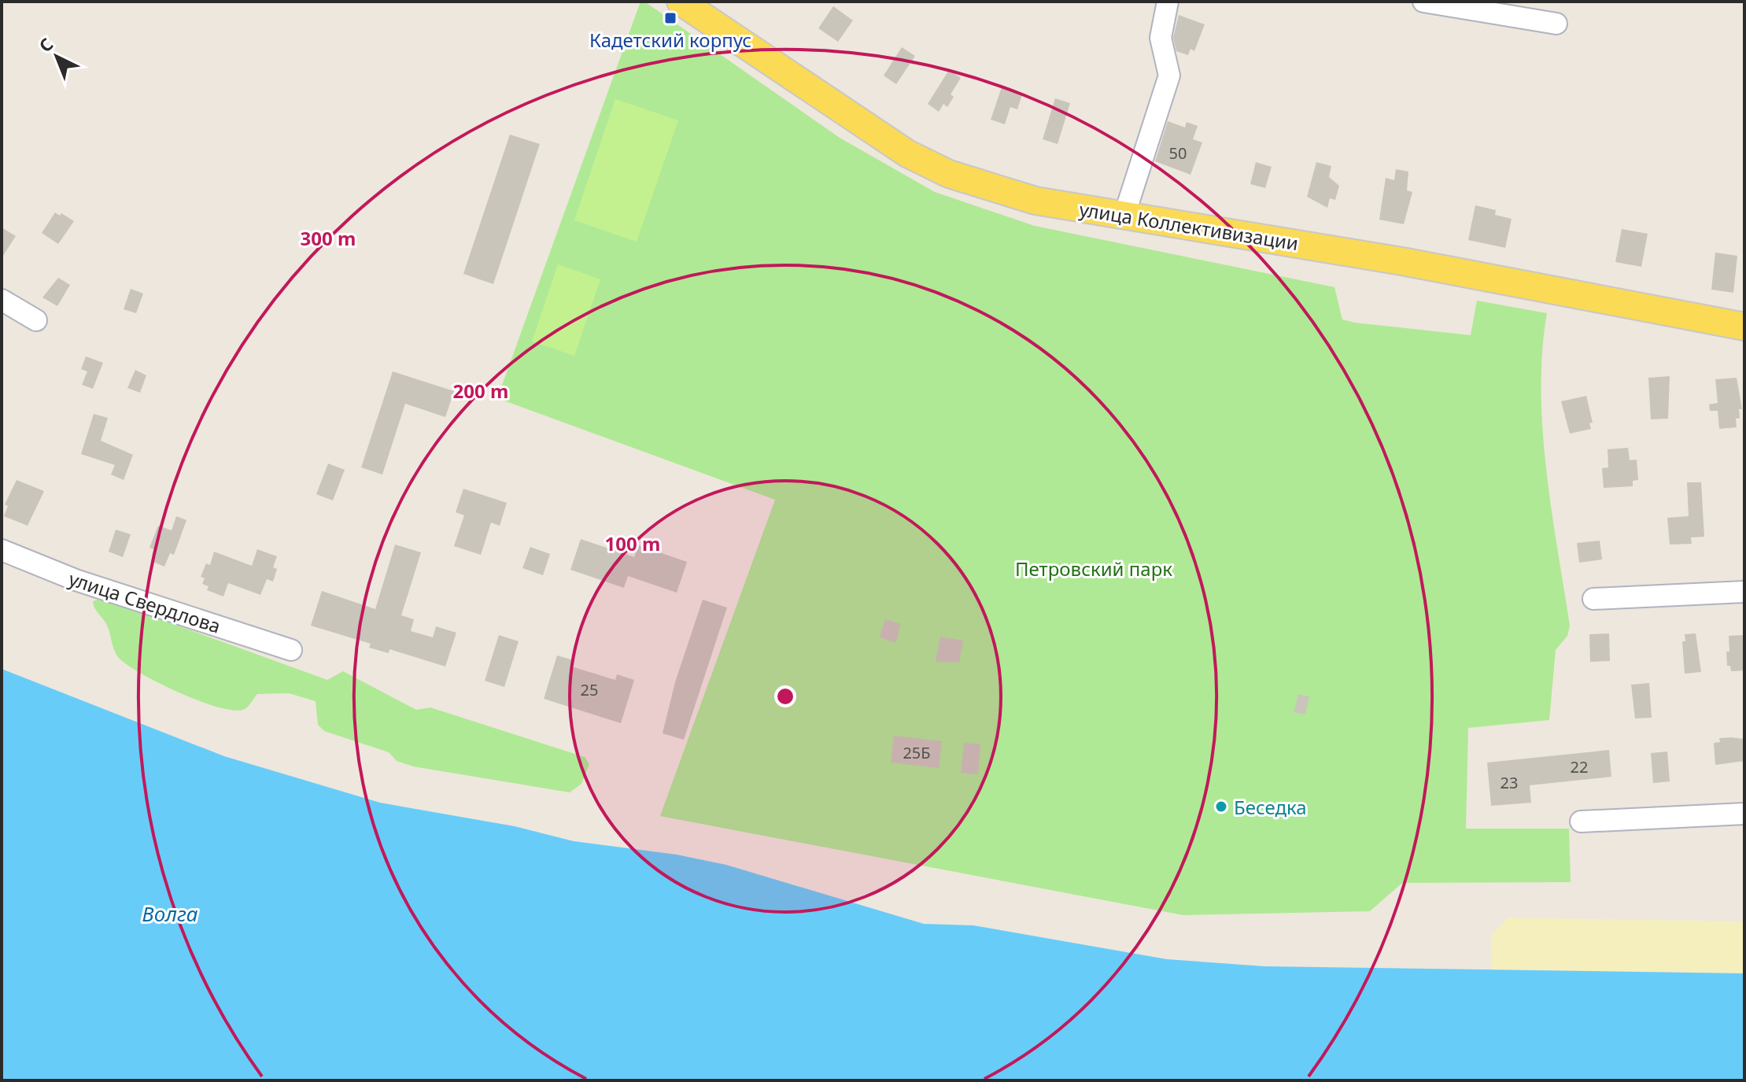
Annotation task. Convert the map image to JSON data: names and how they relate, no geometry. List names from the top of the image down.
{
  "streets": {
    "main road": ["улица Коллективизации"],
    "street": ["улица Свердлова"]
  },
  "water": ["Волга"],
  "parks": ["Петровский парк"],
  "places": {
    "transit": ["Кадетский корпус"],
    "other": ["Беседка"]
  },
  "house_numbers": [
    "50",
    "25",
    "25Б",
    "22",
    "23"
  ],
  "north": "top left",
  "rings": ["300 m", "200 m", "100 m"]
}
